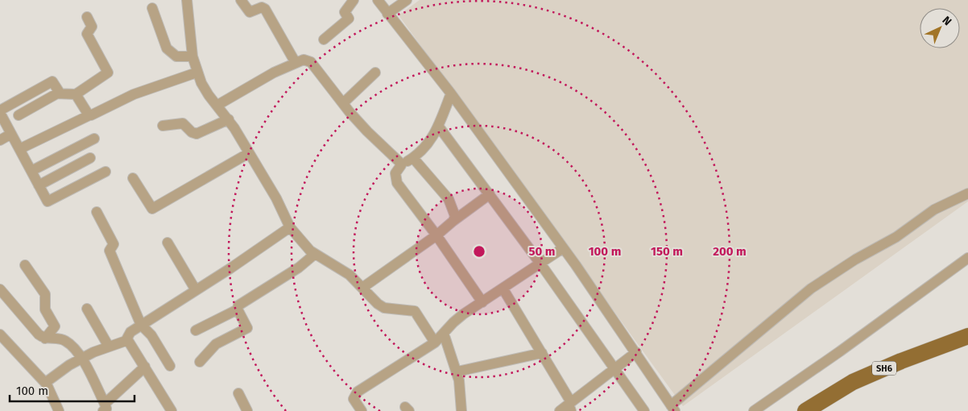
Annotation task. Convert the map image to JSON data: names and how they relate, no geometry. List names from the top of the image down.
{
  "streets": {
    "main road": ["SH6"]
  },
  "scale_bar": "100 m",
  "north": "top right",
  "rings": [
    "50 m",
    "100 m",
    "150 m",
    "200 m"
  ]
}
